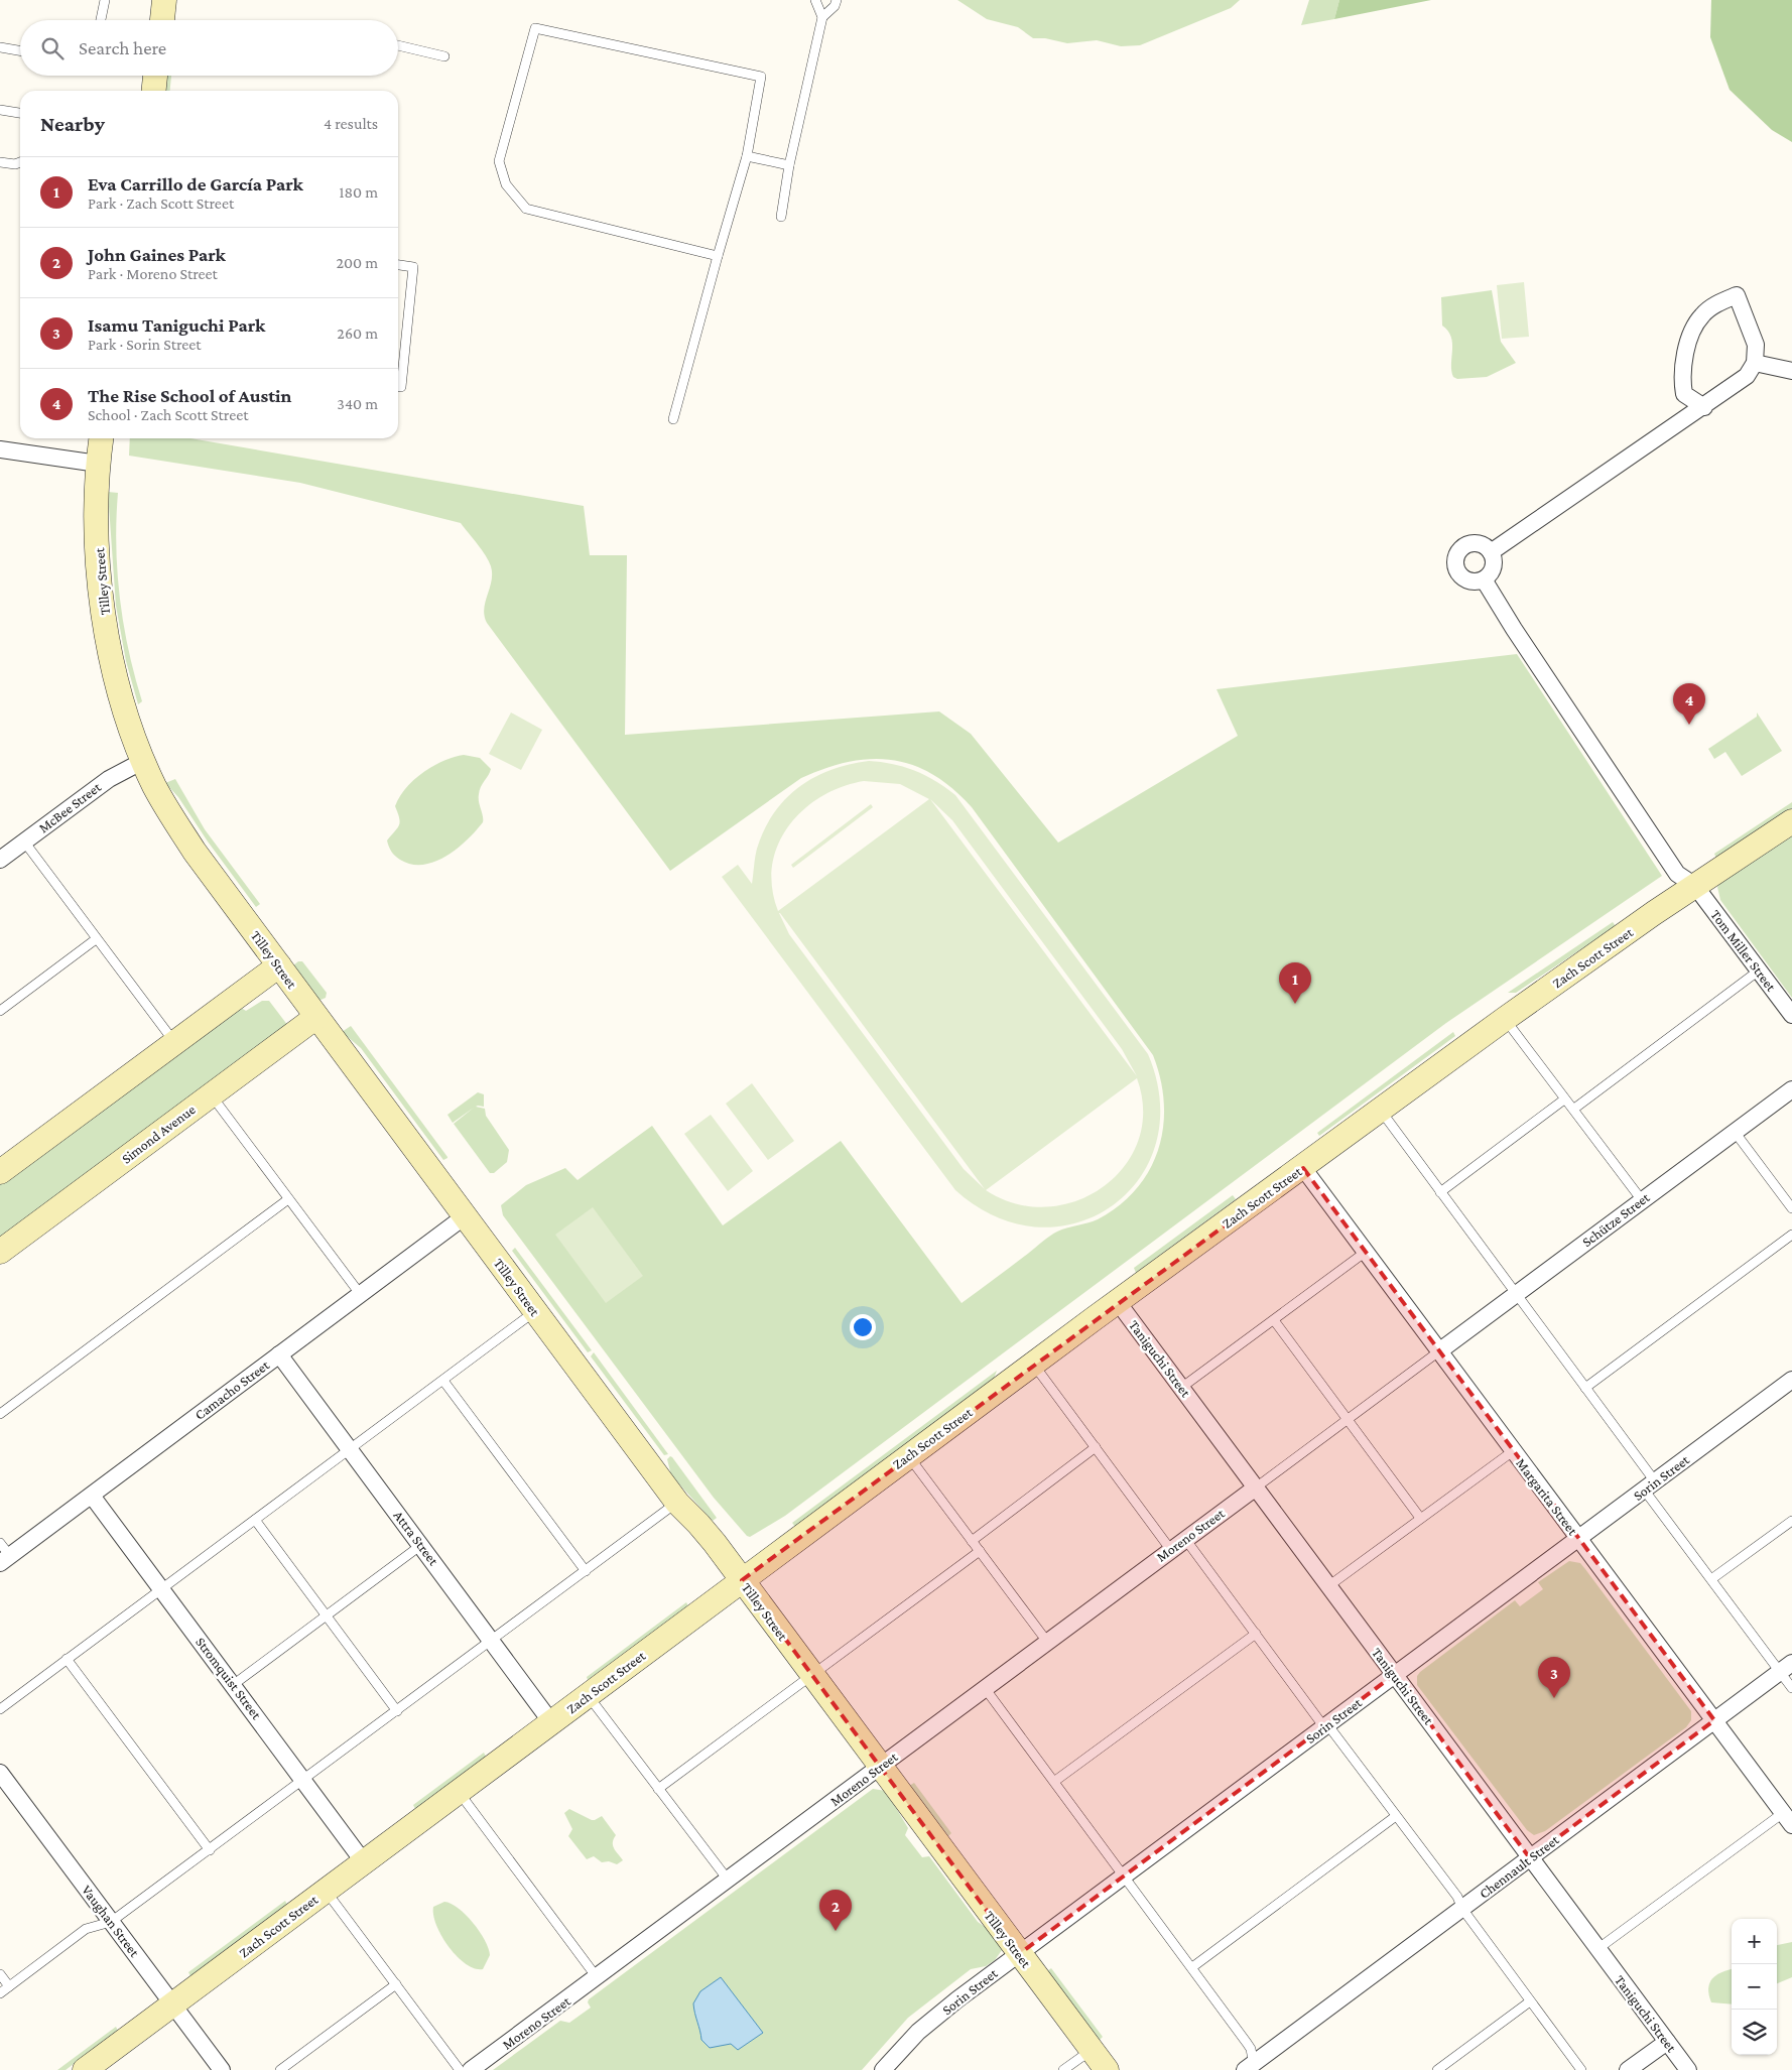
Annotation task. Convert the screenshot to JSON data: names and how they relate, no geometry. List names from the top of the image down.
{
  "streets": {
    "street": [
      "Tilley Street",
      "McBee Street",
      "Tom Miller Street",
      "Zach Scott Street",
      "Simond Avenue",
      "Schütze Street",
      "Taniguchi Street",
      "Camacho Street",
      "Sorin Street",
      "Margarita Street",
      "Moreno Street",
      "Attra Street",
      "Stromquist Street",
      "Chennault Street",
      "Vaughan Street"
    ]
  },
  "crossings": [
    ["Tilley Street", "McBee Street"],
    ["Tilley Street", "Zach Scott Street"],
    ["Tilley Street", "Simond Avenue"],
    ["Tilley Street", "Camacho Street"],
    ["Tilley Street", "Sorin Street"],
    ["Tilley Street", "Moreno Street"],
    ["Tom Miller Street", "Zach Scott Street"],
    ["Zach Scott Street", "Taniguchi Street"],
    ["Zach Scott Street", "Margarita Street"],
    ["Zach Scott Street", "Attra Street"],
    ["Zach Scott Street", "Stromquist Street"],
    ["Zach Scott Street", "Vaughan Street"],
    ["Schütze Street", "Margarita Street"],
    ["Taniguchi Street", "Sorin Street"],
    ["Taniguchi Street", "Moreno Street"],
    ["Taniguchi Street", "Chennault Street"],
    ["Camacho Street", "Attra Street"],
    ["Camacho Street", "Stromquist Street"],
    ["Sorin Street", "Margarita Street"],
    ["Margarita Street", "Chennault Street"]
  ],
  "page": {
    "search": "Search here",
    "heading": ["Nearby", "4 results"],
    "list": [
      {
        "mark": "1",
        "name": "Eva Carrillo de García Park",
        "note": "Park · Zach Scott Street",
        "value": "180 m"
      },
      {
        "mark": "2",
        "name": "John Gaines Park",
        "note": "Park · Moreno Street",
        "value": "200 m"
      },
      {
        "mark": "3",
        "name": "Isamu Taniguchi Park",
        "note": "Park · Sorin Street",
        "value": "260 m"
      },
      {
        "mark": "4",
        "name": "The Rise School of Austin",
        "note": "School · Zach Scott Street",
        "value": "340 m"
      }
    ],
    "pins": [
      "4",
      "1",
      "3",
      "2"
    ],
    "map_buttons": ["+", "−"]
  }
}
